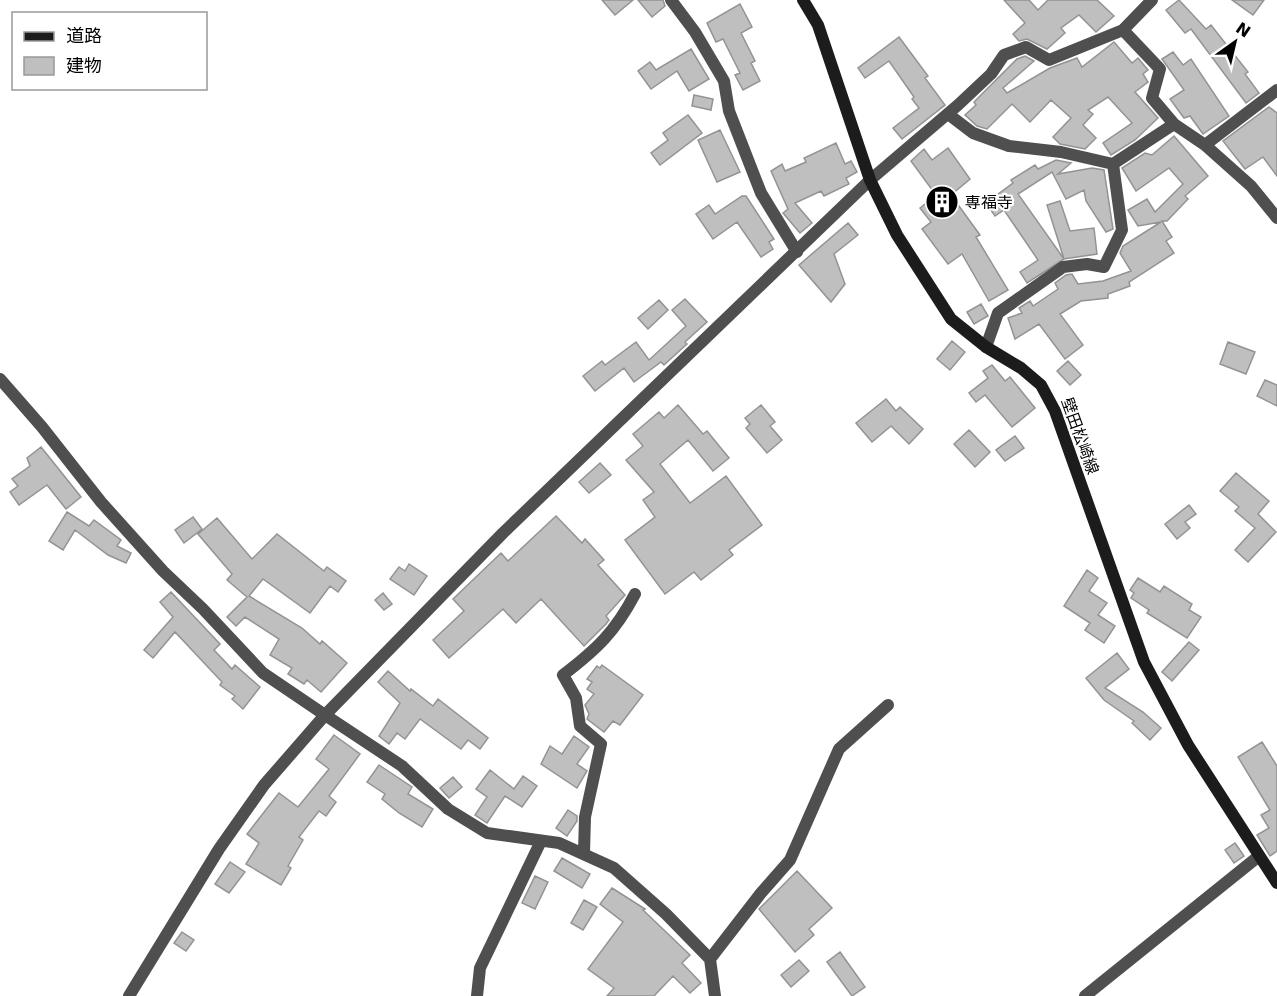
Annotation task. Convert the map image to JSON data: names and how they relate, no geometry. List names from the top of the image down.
{
  "streets": {
    "main road": ["壁田松崎線"]
  },
  "places": {
    "building": ["専福寺"]
  },
  "legend": ["道路", "建物"],
  "north": "top right"
}
